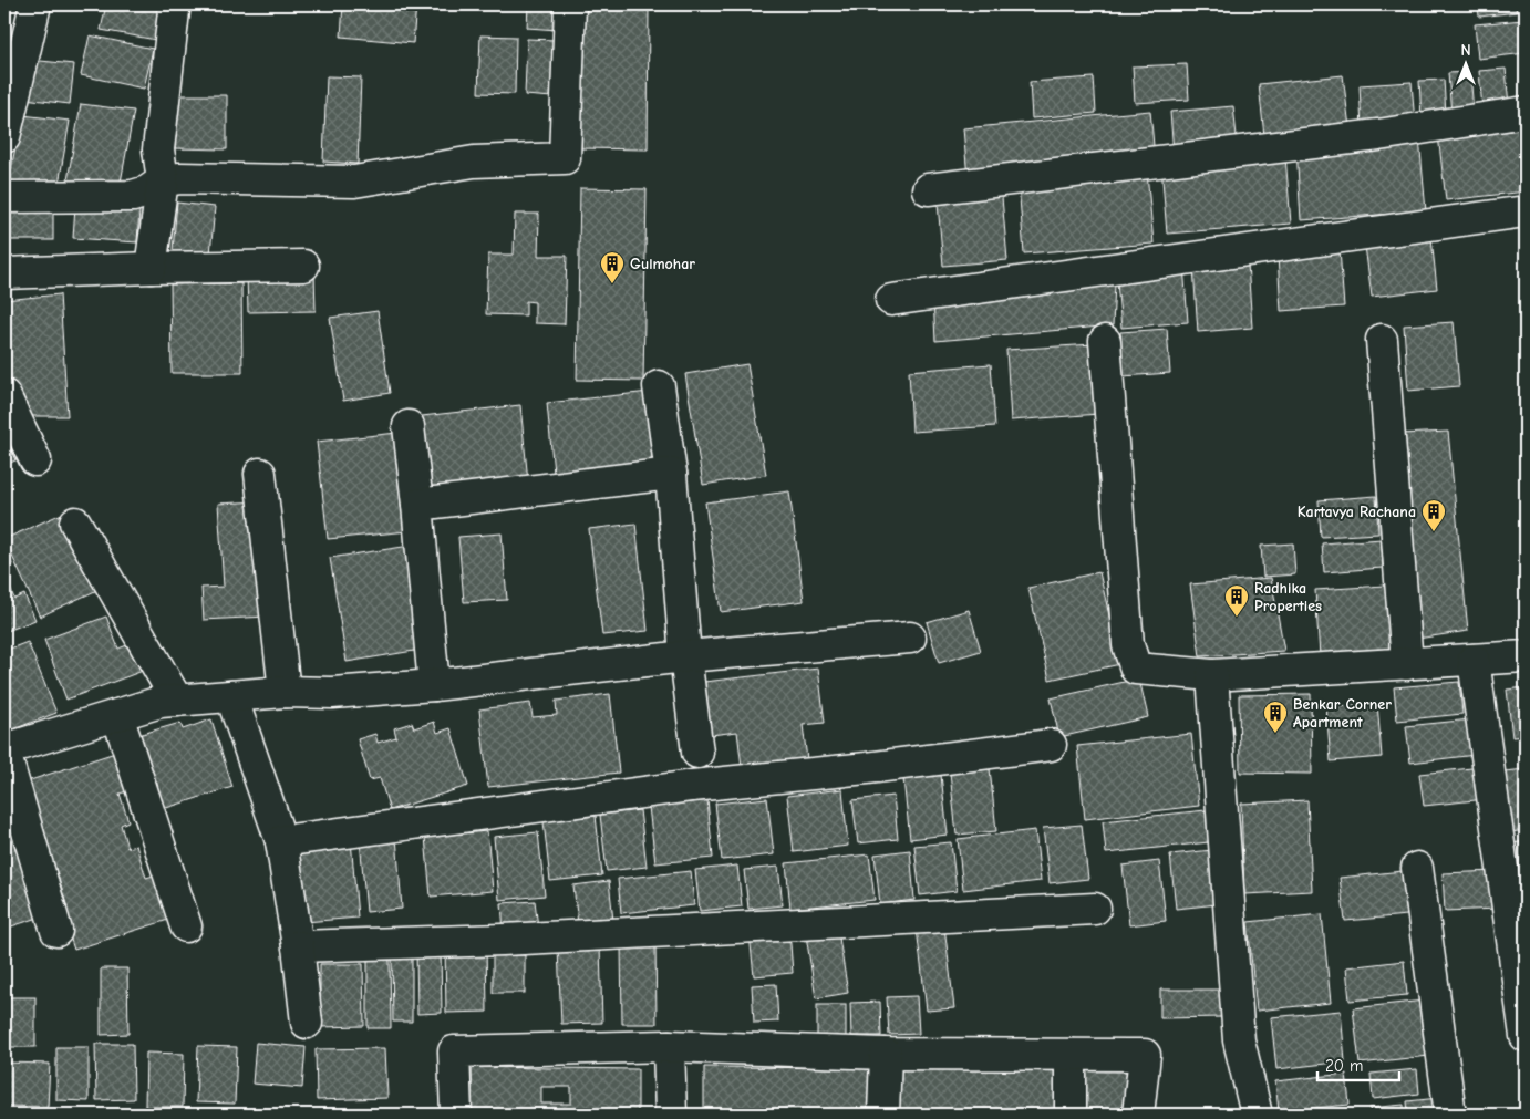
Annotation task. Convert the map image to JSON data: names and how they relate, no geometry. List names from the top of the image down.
{
  "places": {
    "building": [
      "Gulmohar",
      "Kartavya Rachana",
      "Radhika Properties",
      "Benkar Corner Apartment"
    ]
  },
  "scale_bar": "20 m",
  "north": "top"
}
